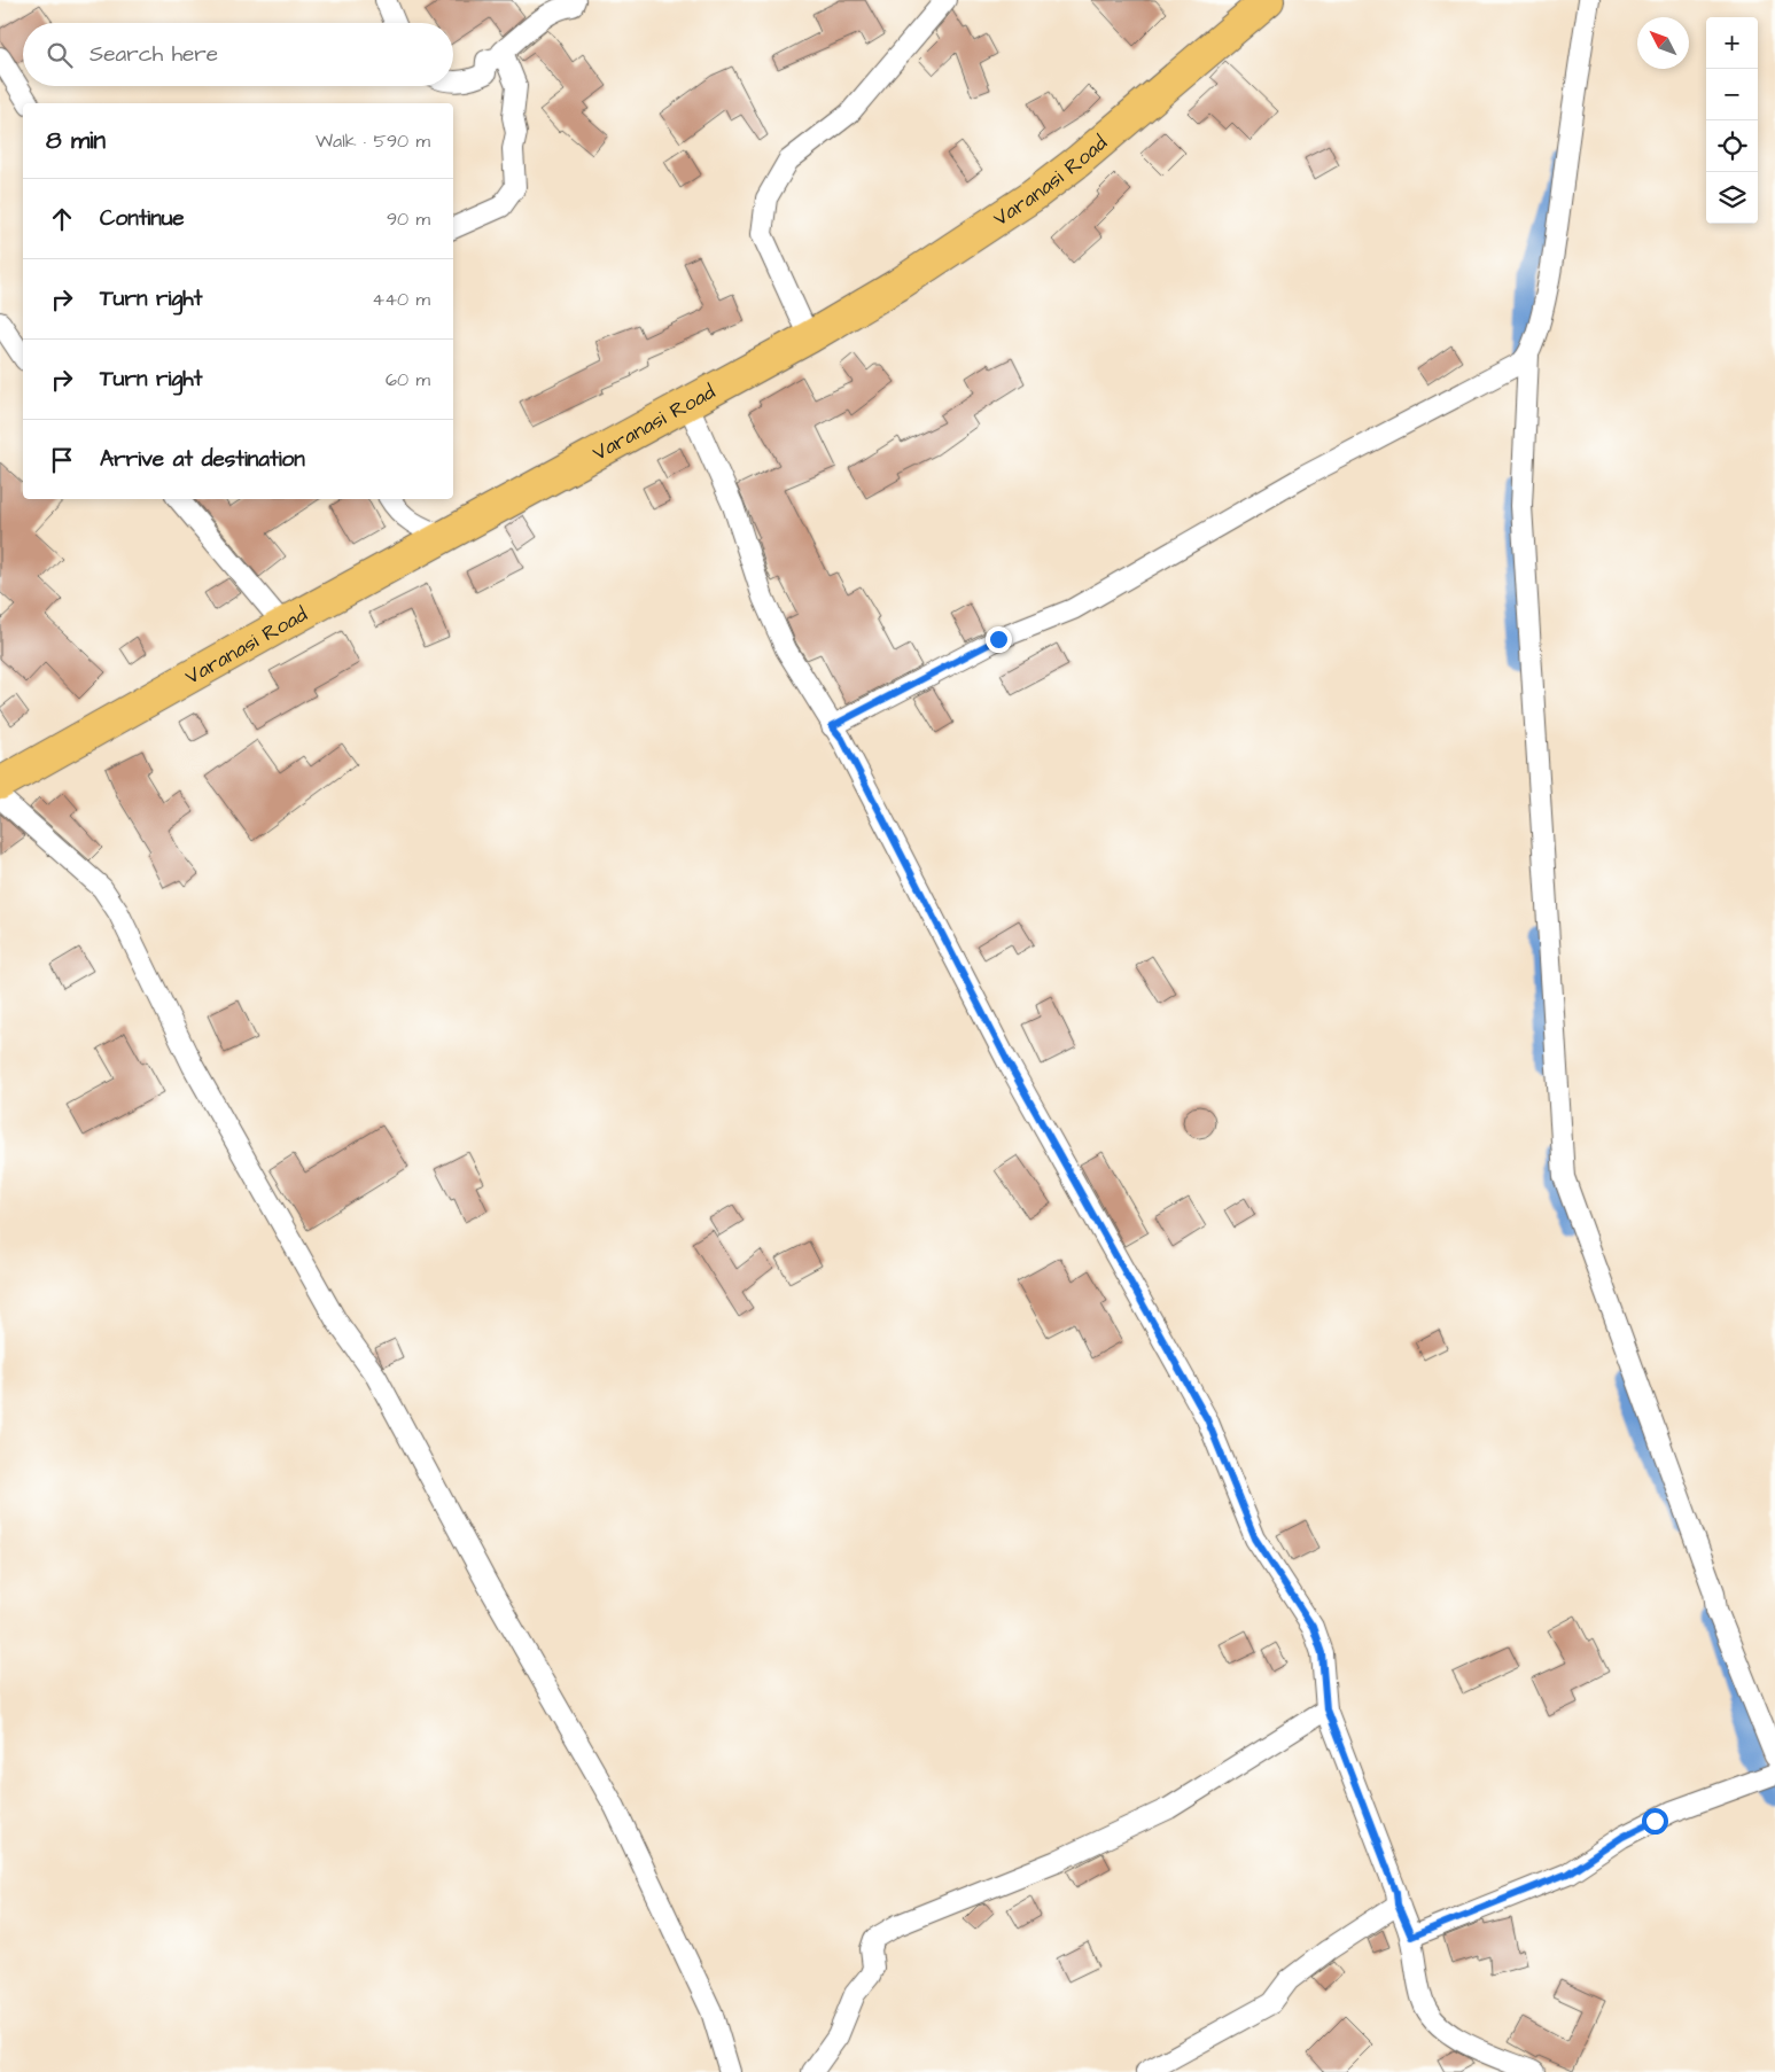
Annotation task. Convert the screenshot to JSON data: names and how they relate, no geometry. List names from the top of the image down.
{
  "streets": {
    "highway": ["Varanasi Road"]
  },
  "north": "top left",
  "page": {
    "map_buttons": ["+", "−"],
    "search": "Search here",
    "heading": ["8 min", "Walk · 590 m"],
    "list": [
      ["Continue", "90 m"],
      ["Turn right", "440 m"],
      ["Turn right", "60 m"],
      "Arrive at destination"
    ]
  }
}
